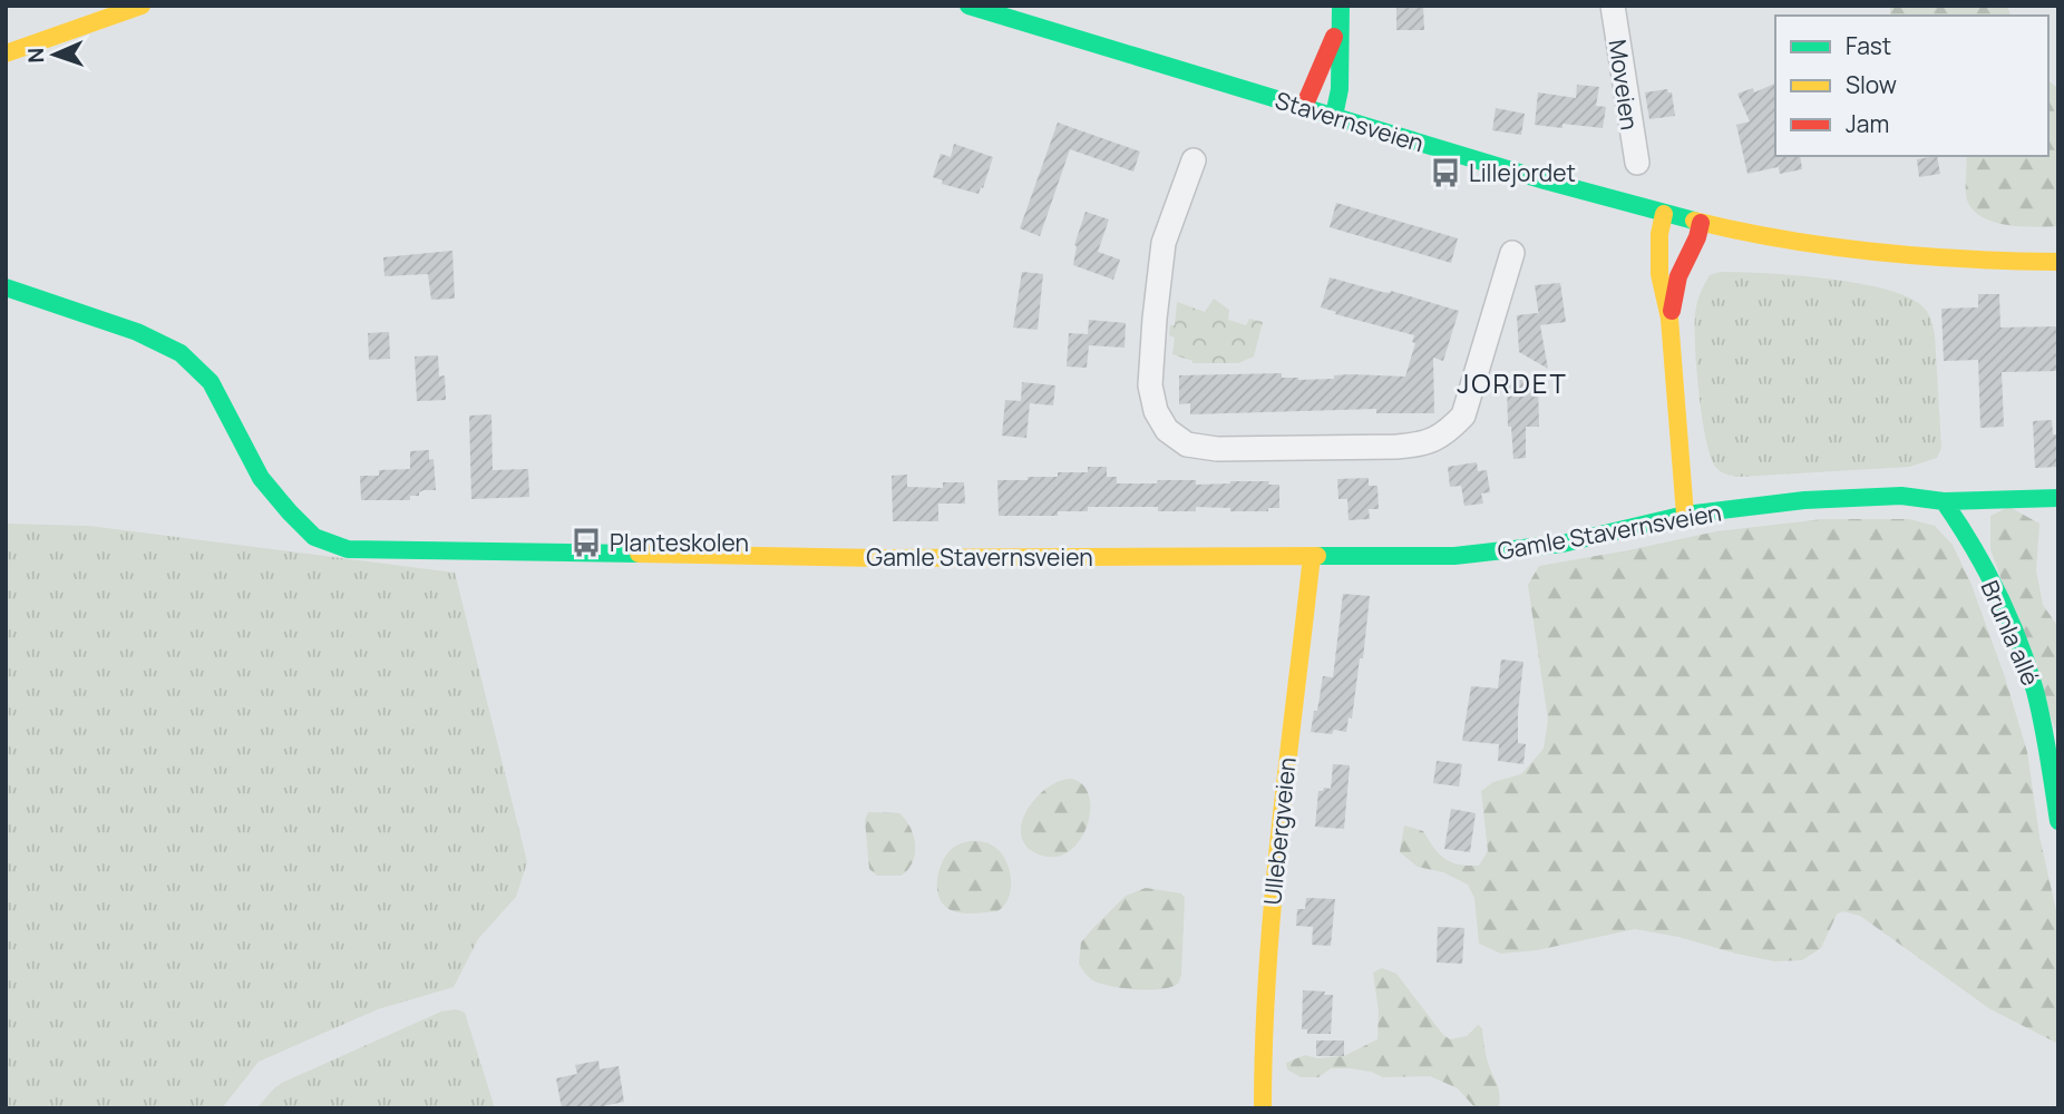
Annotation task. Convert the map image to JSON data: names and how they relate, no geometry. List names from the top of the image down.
{
  "streets": {
    "street": [
      "Moveien",
      "Stavernsveien",
      "Gamle Stavernsveien",
      "Brunla allé",
      "Ullebergveien"
    ]
  },
  "crossings": [
    ["Gamle Stavernsveien", "Brunla allé"],
    ["Gamle Stavernsveien", "Ullebergveien"]
  ],
  "districts": ["JORDET"],
  "places": {
    "bus stop": ["Lillejordet", "Planteskolen"]
  },
  "legend": ["Fast", "Slow", "Jam"],
  "north": "left"
}
